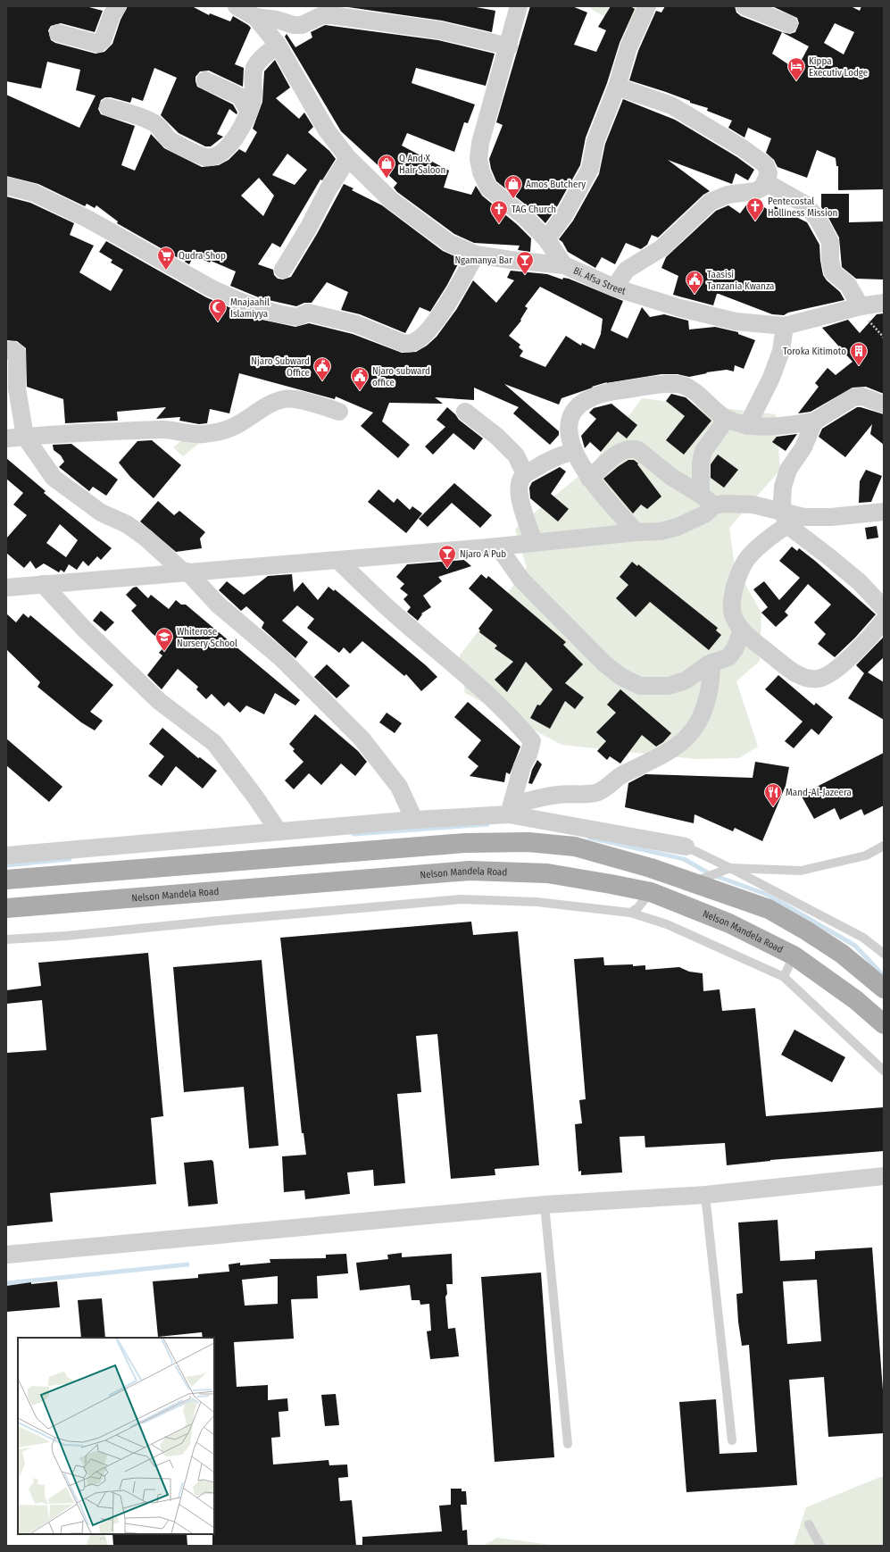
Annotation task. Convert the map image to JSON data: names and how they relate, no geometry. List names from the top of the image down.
{
  "streets": {
    "main road": ["Nelson Mandela Road"],
    "street": ["Bi. Afsa Street"]
  },
  "places": {
    "hotel": ["Kippa Executiv Lodge"],
    "shop": ["Q And X Hair Saloon", "Amos Butchery"],
    "church": ["Pentecostal Holliness Mission", "TAG Church"],
    "supermarket": ["Qudra Shop"],
    "bar": ["Ngamanya Bar", "Njaro A Pub"],
    "public building": ["Taasisi Tanzania Kwanza", "Njaro Subward Office", "Njaro subward office"],
    "mosque": ["Mnajaahil Islamiyya"],
    "building": ["Toroka Kitimoto"],
    "school or university": ["Whiterose Nursery School"],
    "restaurant": ["Mand-Al-Jazeera"]
  }
}
